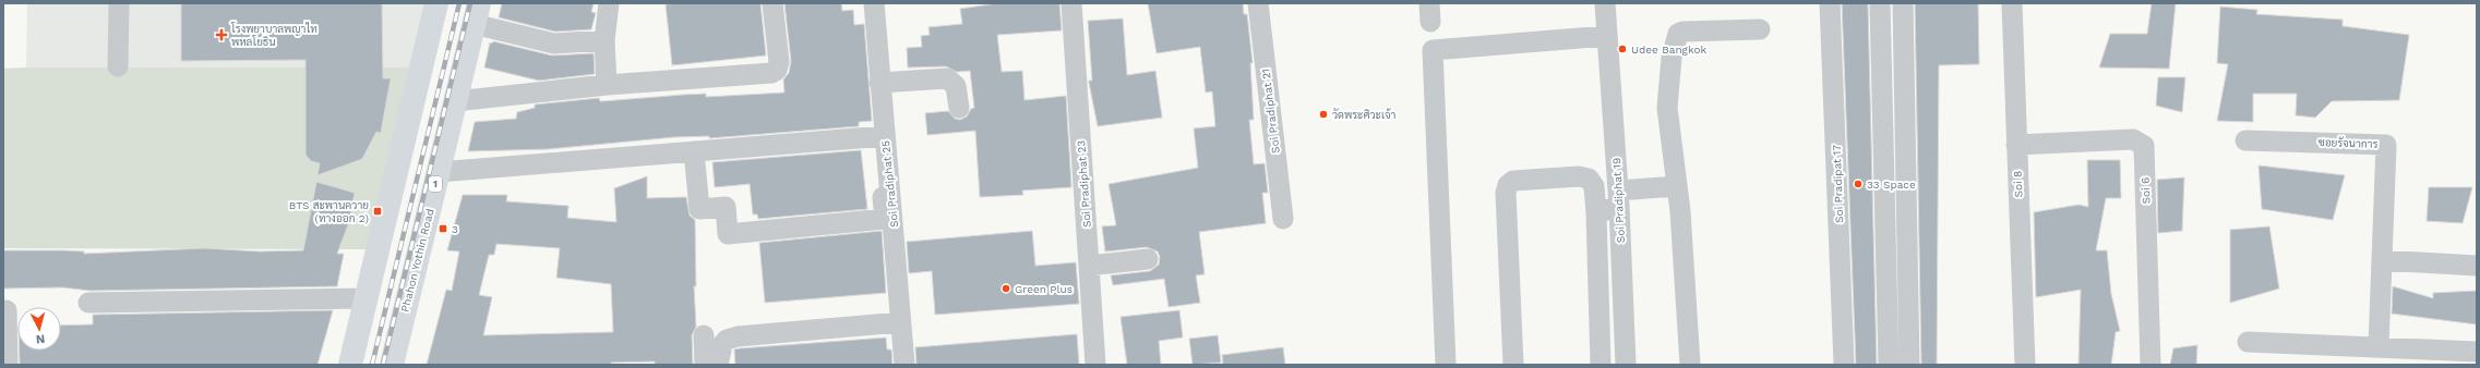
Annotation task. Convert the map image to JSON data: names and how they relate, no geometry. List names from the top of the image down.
{
  "streets": {
    "main road": ["1", "Phahon Yothin Road"],
    "street": [
      "Soi Pradiphat 21",
      "ซอยรัจนาการ",
      "Soi Pradiphat 25",
      "Soi Pradiphat 23",
      "Soi Pradipat 17",
      "Soi 8",
      "Soi 6",
      "Soi Pradiphat 19"
    ]
  },
  "crossings": [
    ["Soi 8", "Soi 6"]
  ],
  "places": {
    "health": ["โรงพยาบาลพญาไท พหลโยธิน"],
    "other": [
      "Udee Bangkok",
      "วัดพระศิวะเจ้า",
      "33 Space",
      "Green Plus"
    ],
    "transit": ["BTS สะพานควาย (ทางออก 2)", "3"]
  },
  "north": "bottom"
}
